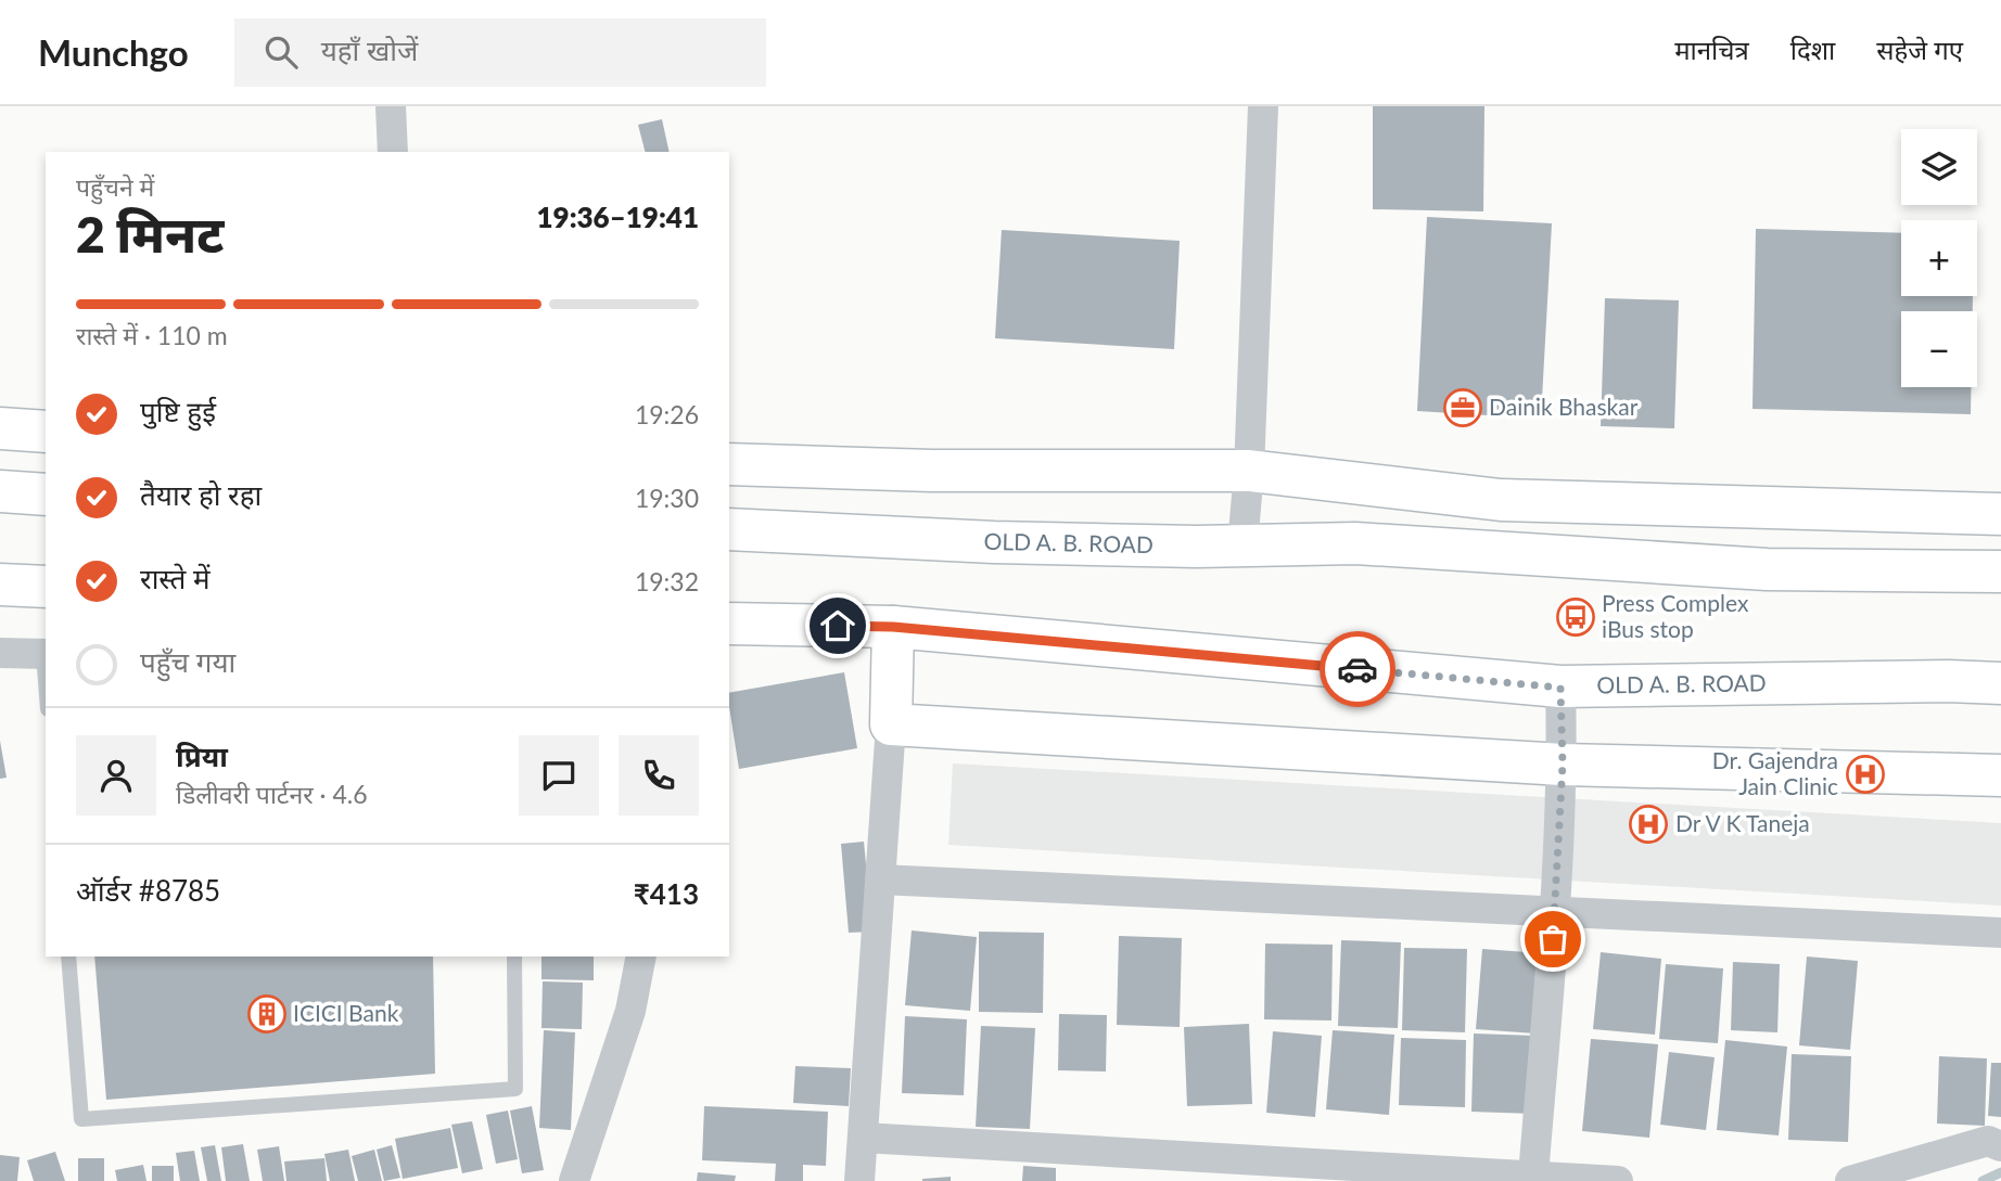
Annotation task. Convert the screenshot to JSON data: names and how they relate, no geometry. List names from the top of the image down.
{
  "streets": {
    "main road": ["OLD A. B. ROAD"]
  },
  "places": {
    "office": ["Dainik Bhaskar"],
    "bus stop": ["Press Complex iBus stop"],
    "hospital": ["Dr. Gajendra Jain Clinic", "Dr V K Taneja"],
    "building": ["ICICI Bank"]
  },
  "page": {
    "header": "Munchgo",
    "search": "यहाँ खोजें",
    "nav": ["मानचित्र", "दिशा", "सहेजे गए"],
    "map_buttons": ["+", "−"],
    "heading": ["2 मिनट", "पहुँचने में", "19:36–19:41"],
    "panel": [
      "प्रिया",
      "डिलीवरी पार्टनर · 4.6",
      "ऑर्डर #8785",
      "₹413"
    ],
    "bar": "रास्ते में · 110 m",
    "list": [
      ["पुष्टि हुई", "19:26"],
      ["तैयार हो रहा", "19:30"],
      ["रास्ते में", "19:32"],
      "पहुँच गया"
    ]
  }
}
